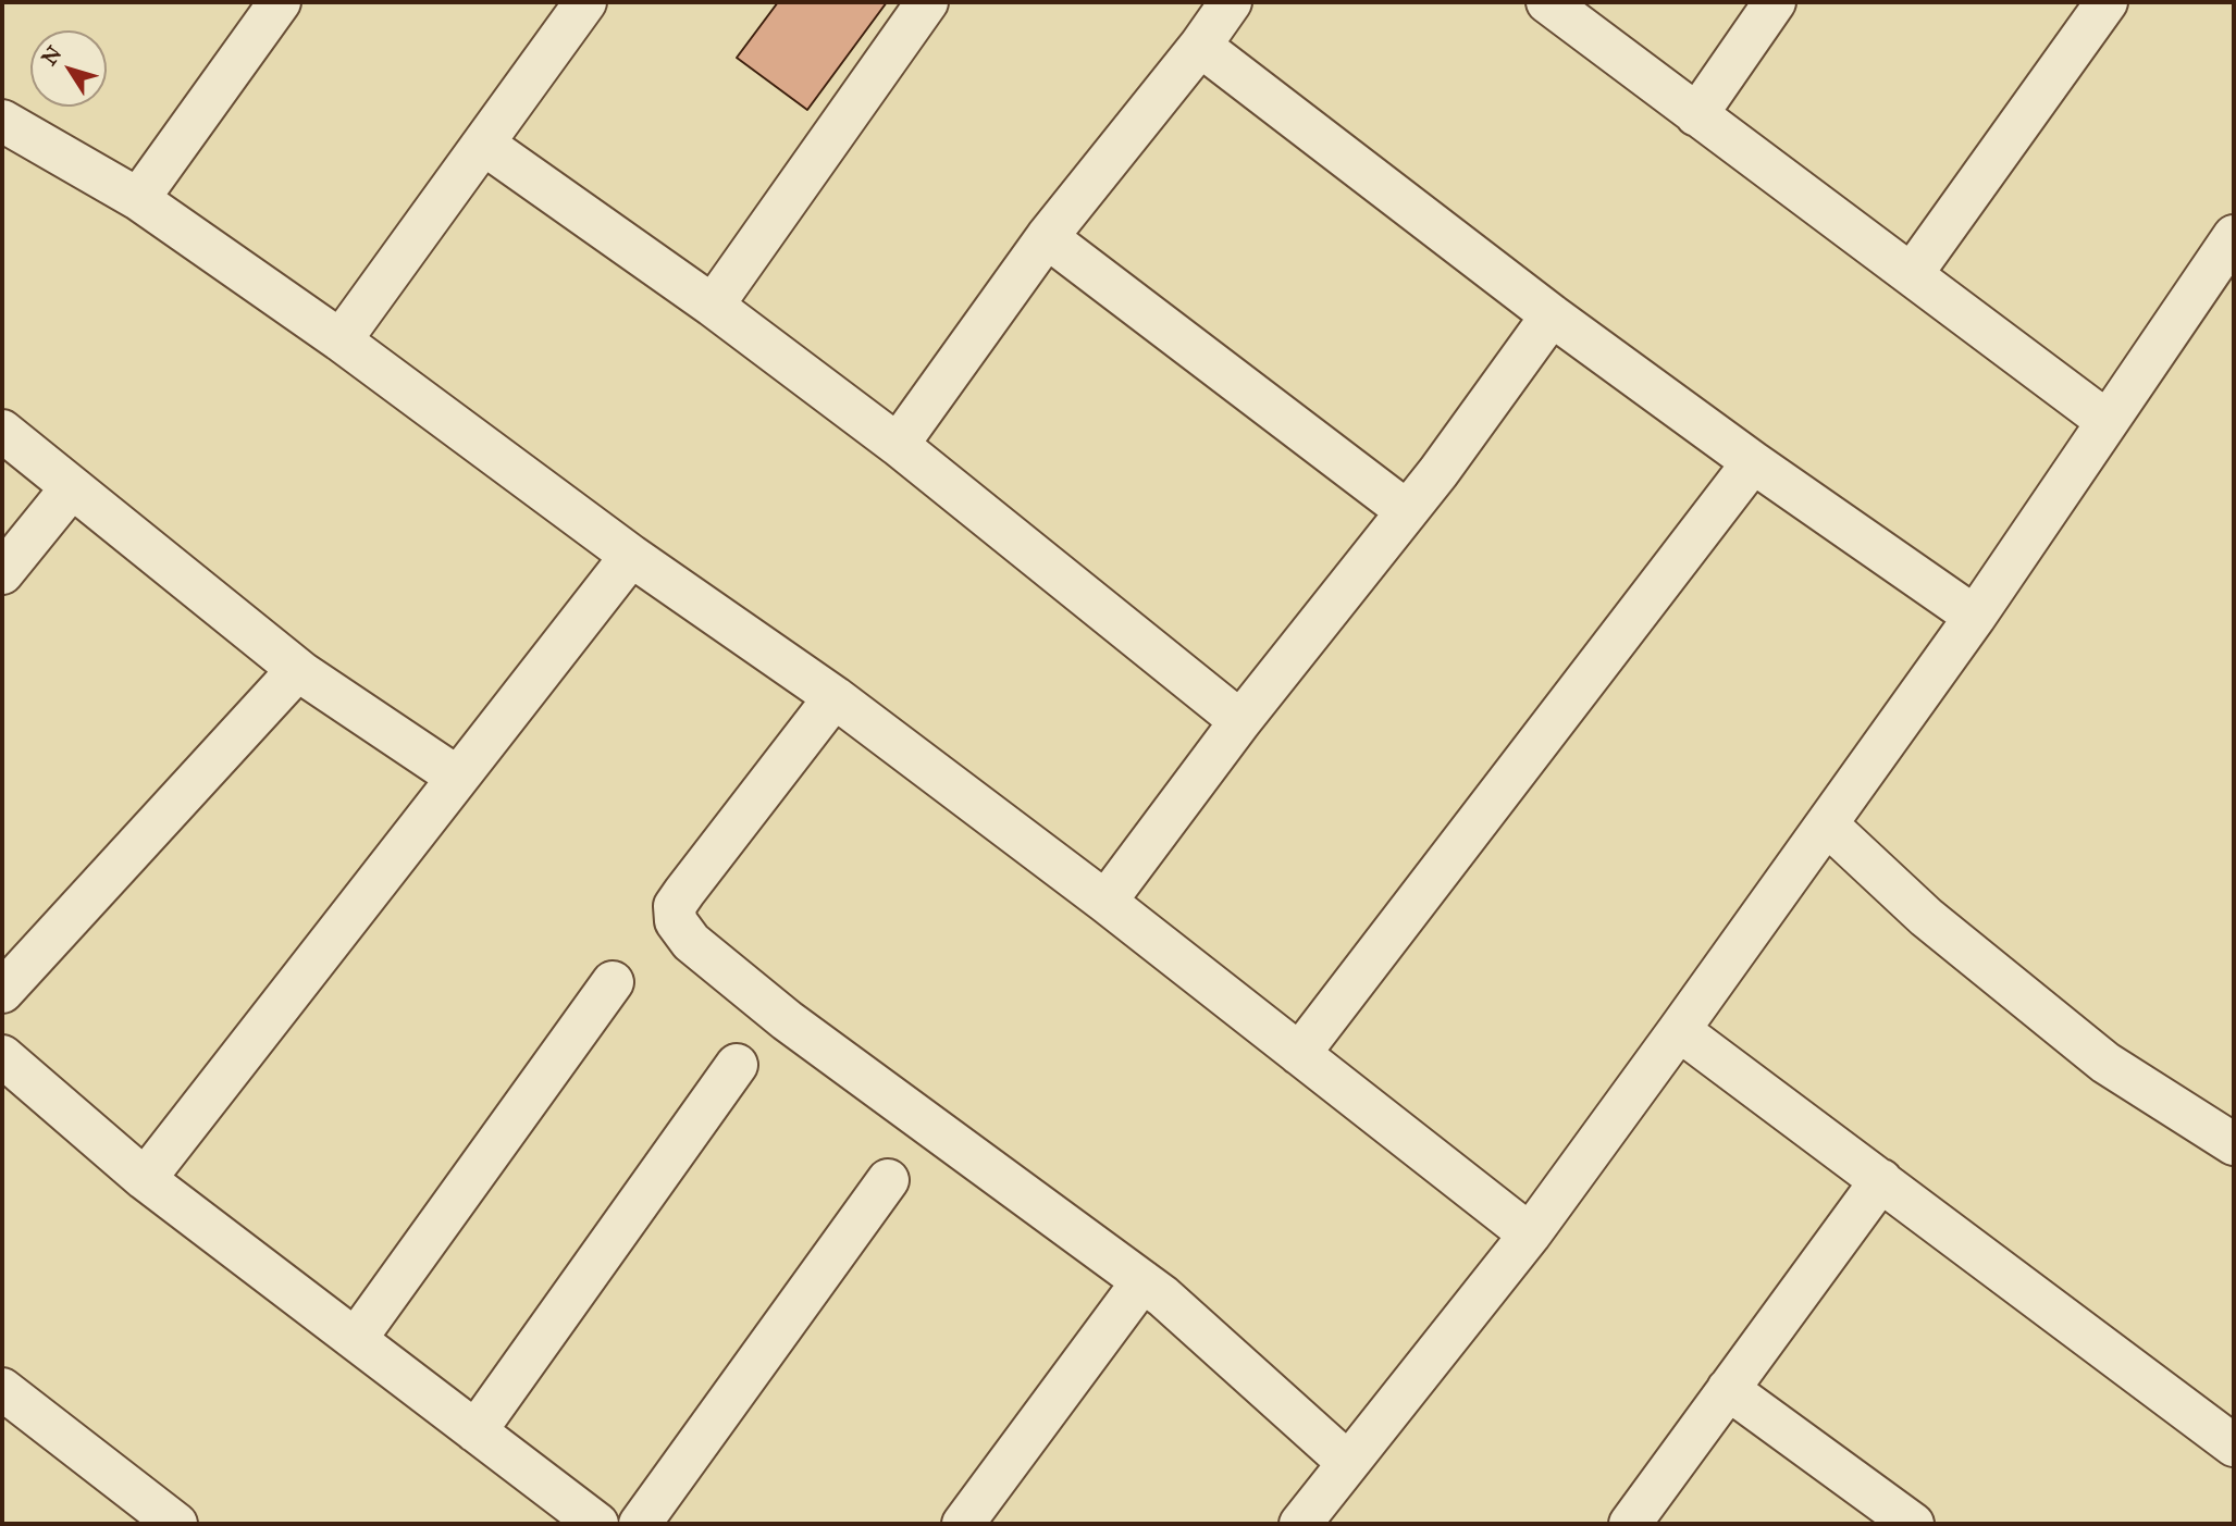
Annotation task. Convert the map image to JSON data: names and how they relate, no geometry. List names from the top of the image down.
{
  "north": "top left"
}
